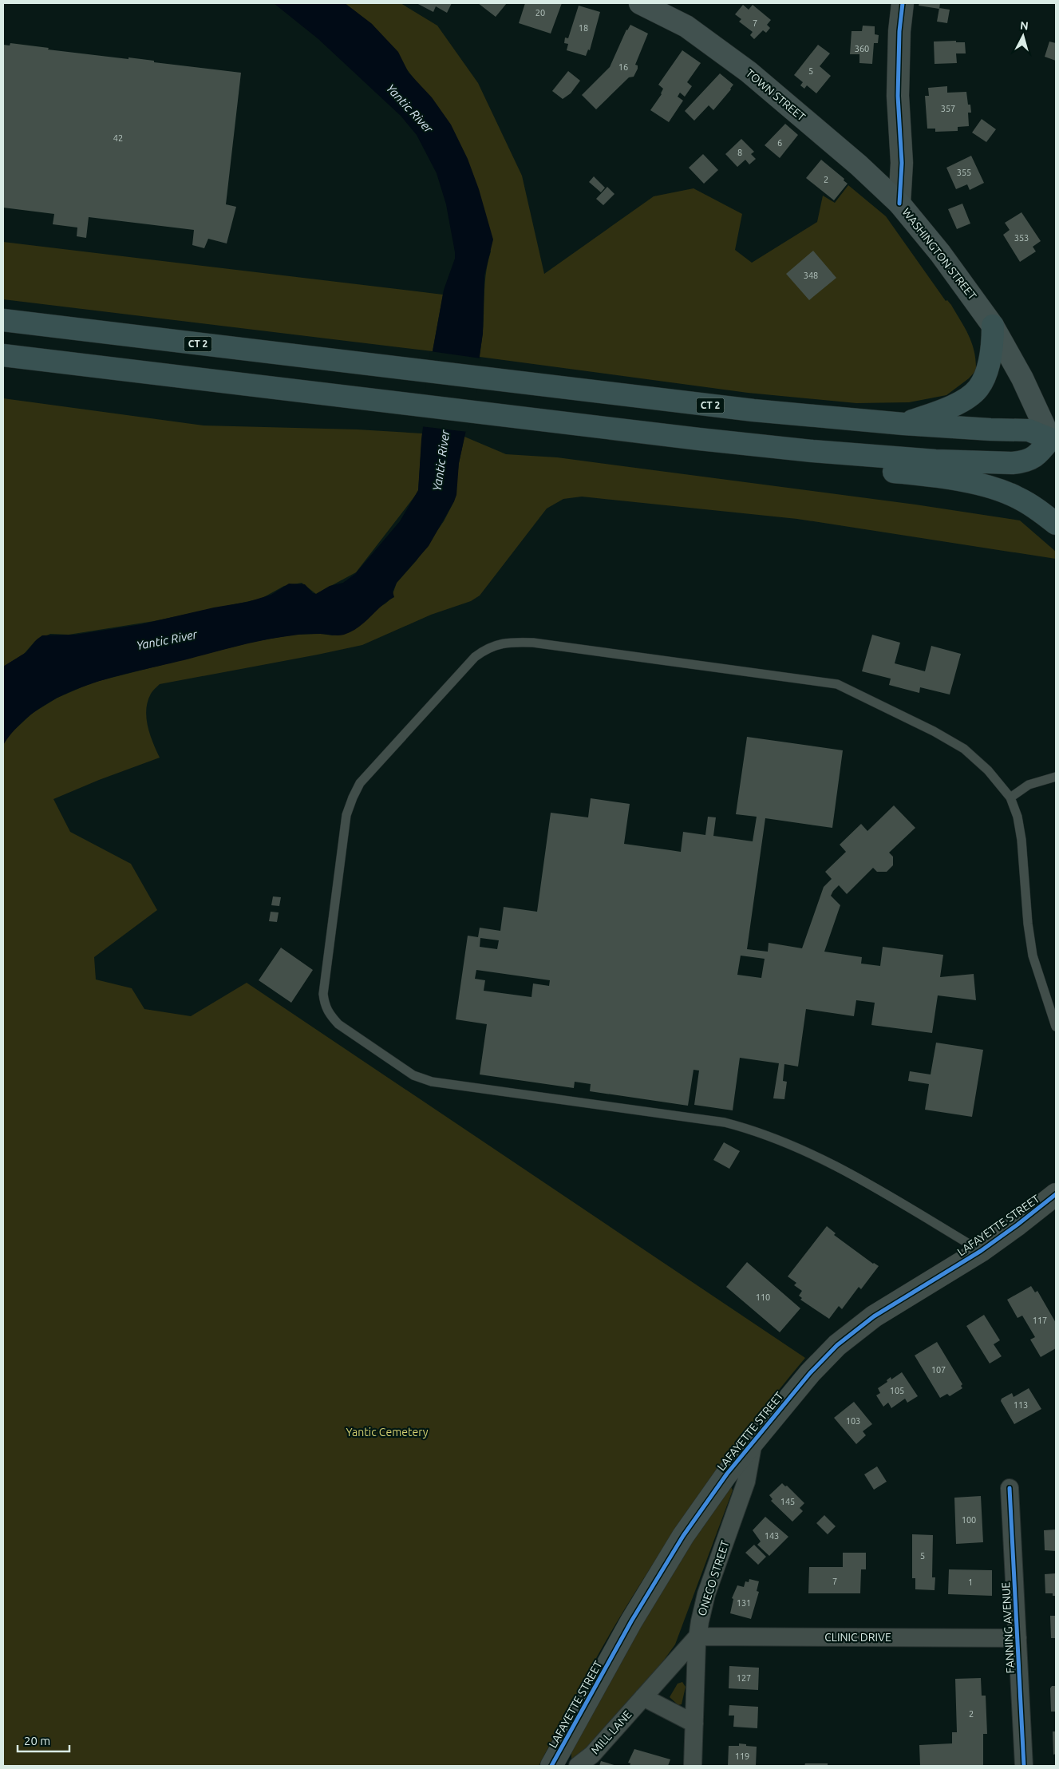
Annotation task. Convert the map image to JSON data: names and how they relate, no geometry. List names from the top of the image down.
{
  "streets": {
    "highway": ["CT 2"],
    "main road": ["TOWN STREET", "WASHINGTON STREET"],
    "street": [
      "LAFAYETTE STREET",
      "ONECO STREET",
      "FANNING AVENUE",
      "CLINIC DRIVE",
      "MILL LANE"
    ]
  },
  "crossings": [
    ["TOWN STREET", "WASHINGTON STREET"],
    ["WASHINGTON STREET", "CT 2"],
    ["LAFAYETTE STREET", "ONECO STREET"],
    ["ONECO STREET", "CLINIC DRIVE"],
    ["ONECO STREET", "MILL LANE"],
    ["FANNING AVENUE", "CLINIC DRIVE"],
    ["CLINIC DRIVE", "MILL LANE"]
  ],
  "water": ["Yantic River"],
  "parks": ["Yantic Cemetery"],
  "house_numbers": [
    "20",
    "7",
    "18",
    "360",
    "16",
    "5",
    "357",
    "42",
    "6",
    "8",
    "355",
    "2",
    "353",
    "348",
    "110",
    "117",
    "107",
    "105",
    "113",
    "103",
    "145",
    "100",
    "143",
    "5",
    "7",
    "1",
    "131",
    "127",
    "2",
    "119"
  ],
  "scale_bar": "20 m",
  "north": "top"
}
